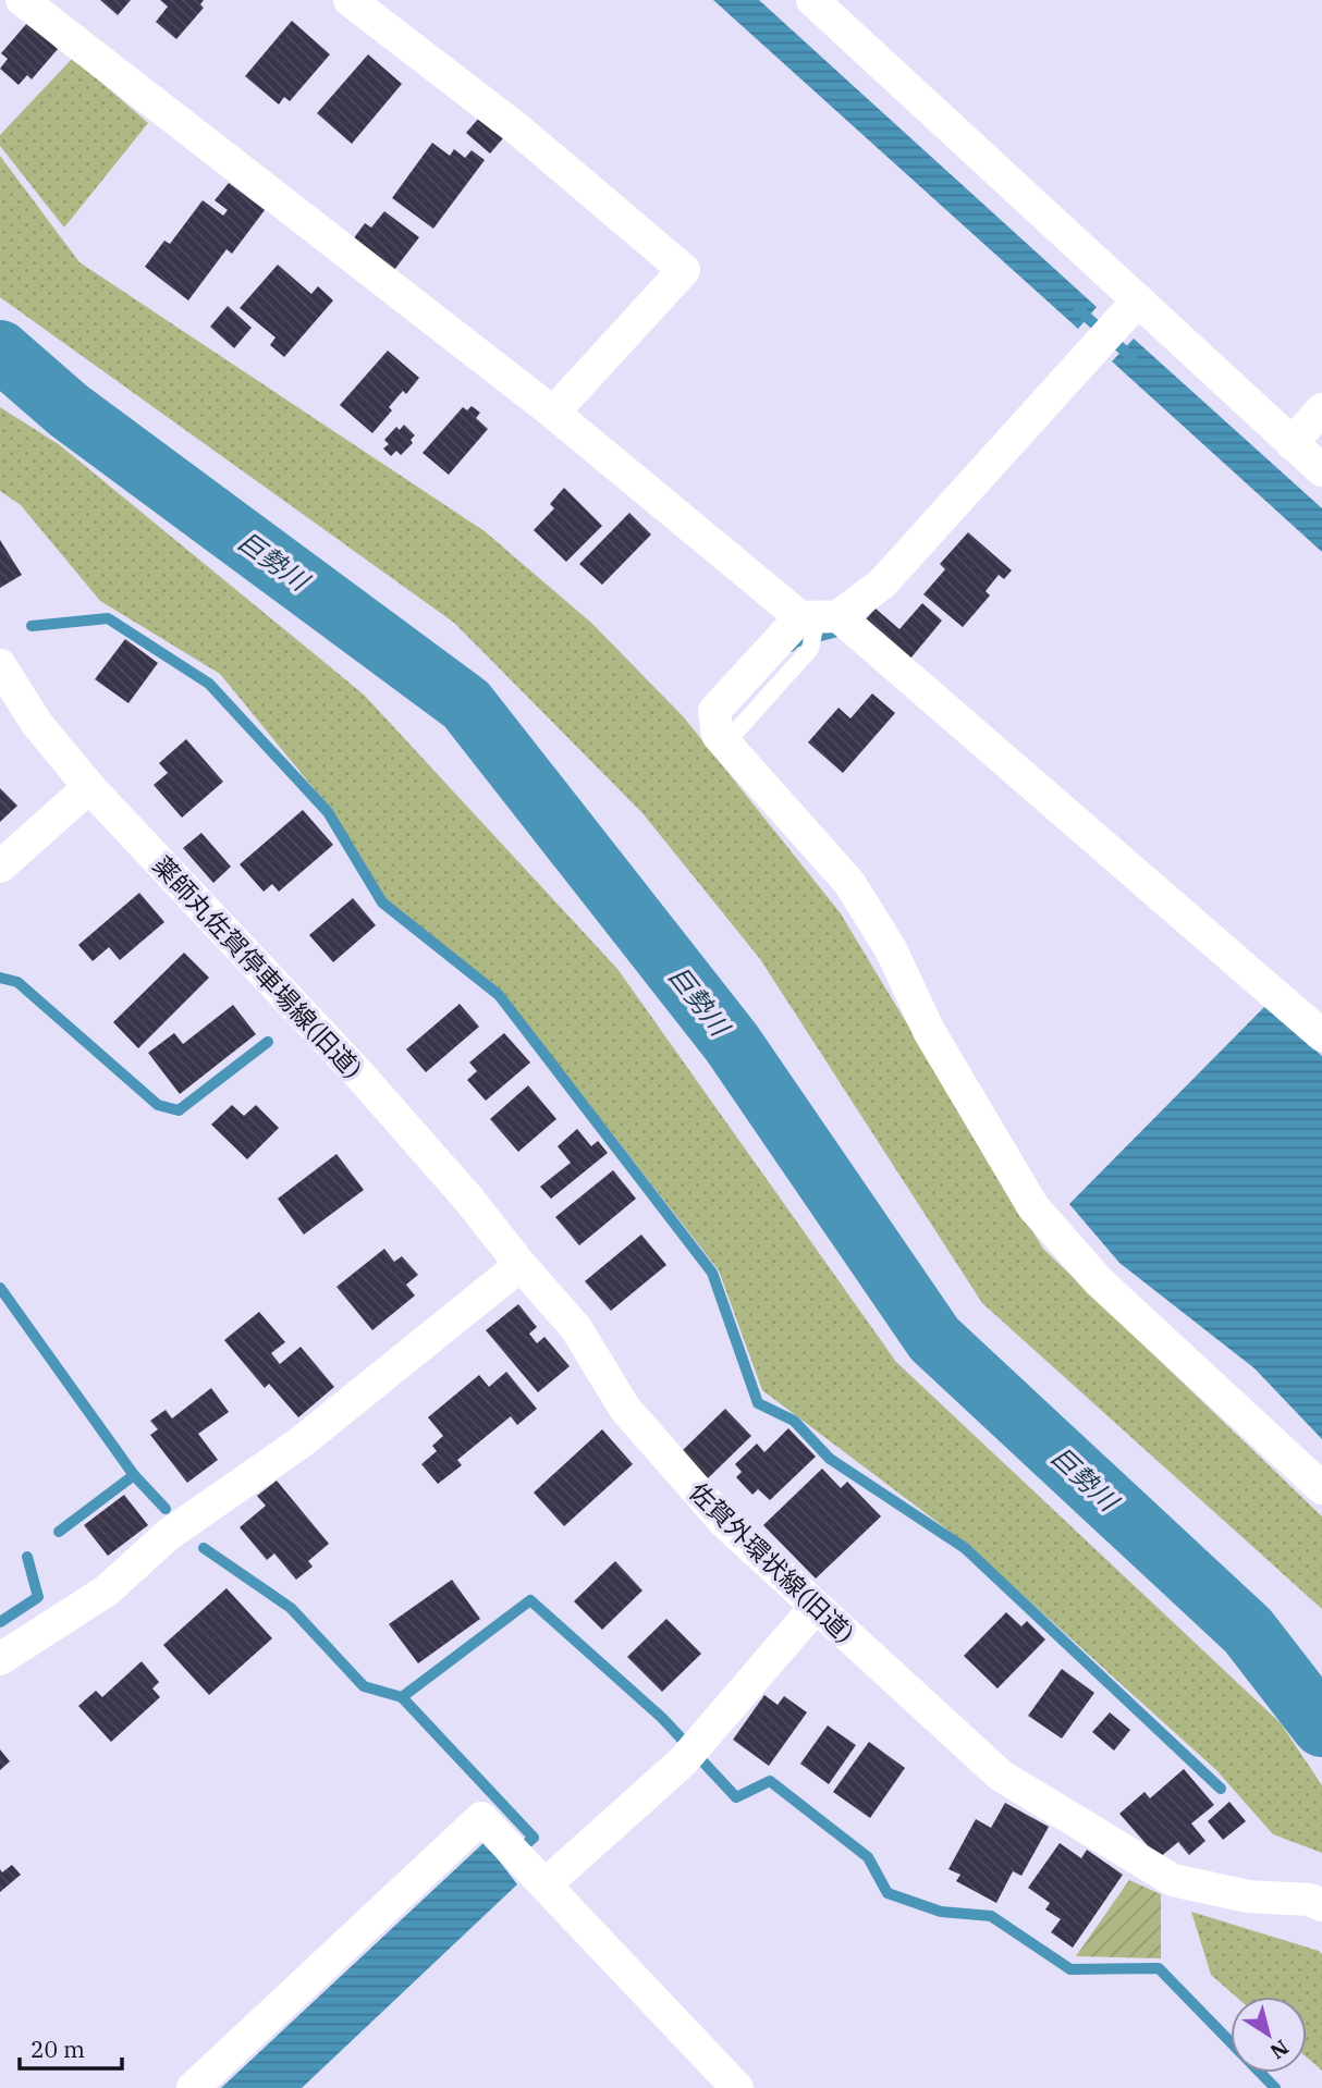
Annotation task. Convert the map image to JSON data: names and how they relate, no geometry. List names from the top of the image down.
{
  "streets": {
    "street": ["薬師丸佐賀停車場線(旧道)", "佐賀外環状線(旧道)"]
  },
  "crossings": [
    ["薬師丸佐賀停車場線(旧道)", "佐賀外環状線(旧道)"]
  ],
  "water": ["巨勢川"],
  "scale_bar": "20 m",
  "north": "bottom right"
}
